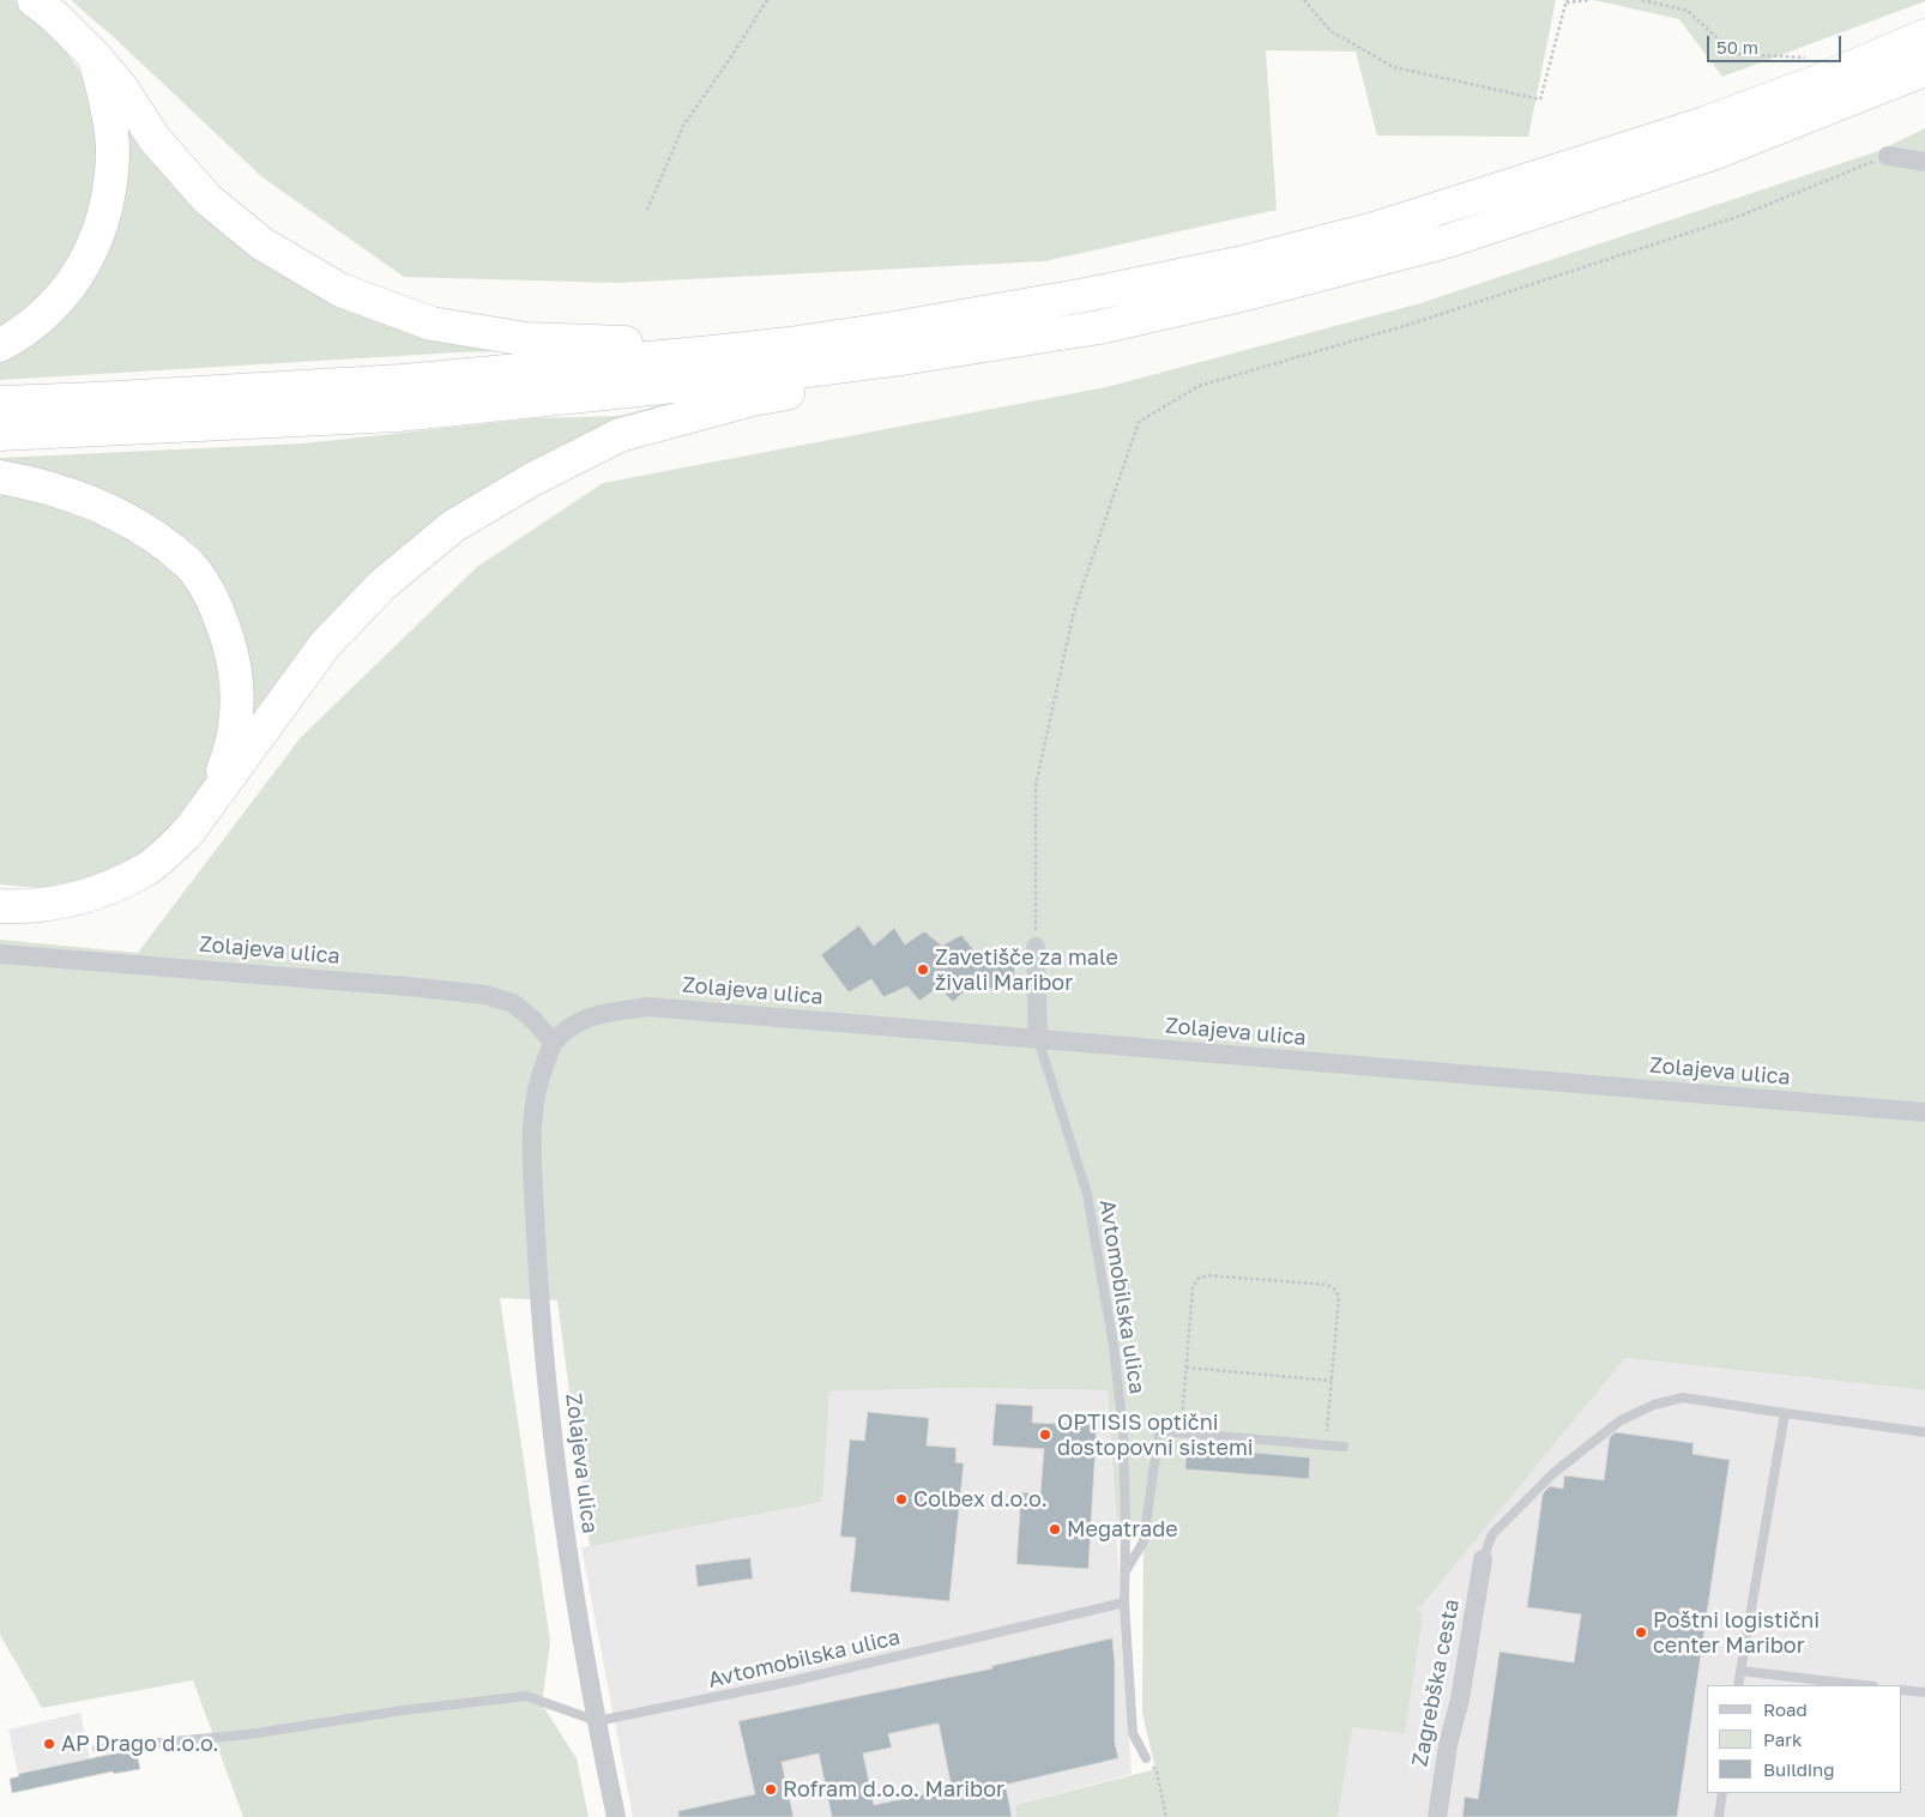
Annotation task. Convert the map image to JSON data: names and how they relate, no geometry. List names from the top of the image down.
{
  "streets": {
    "street": ["Zolajeva ulica", "Zagrebška cesta"],
    "lane": ["Avtomobilska ulica"]
  },
  "crossings": [
    ["Zolajeva ulica", "Avtomobilska ulica"]
  ],
  "places": [
    "Zavetišče za male živali Maribor",
    "OPTISIS optični dostopovni sistemi",
    "Colbex d.o.o.",
    "Megatrade",
    "Poštni logistični center Maribor",
    "AP Drago d.o.o.",
    "Rofram d.o.o. Maribor"
  ],
  "legend": ["Road", "Park", "Building"],
  "scale_bar": "50 m"
}
